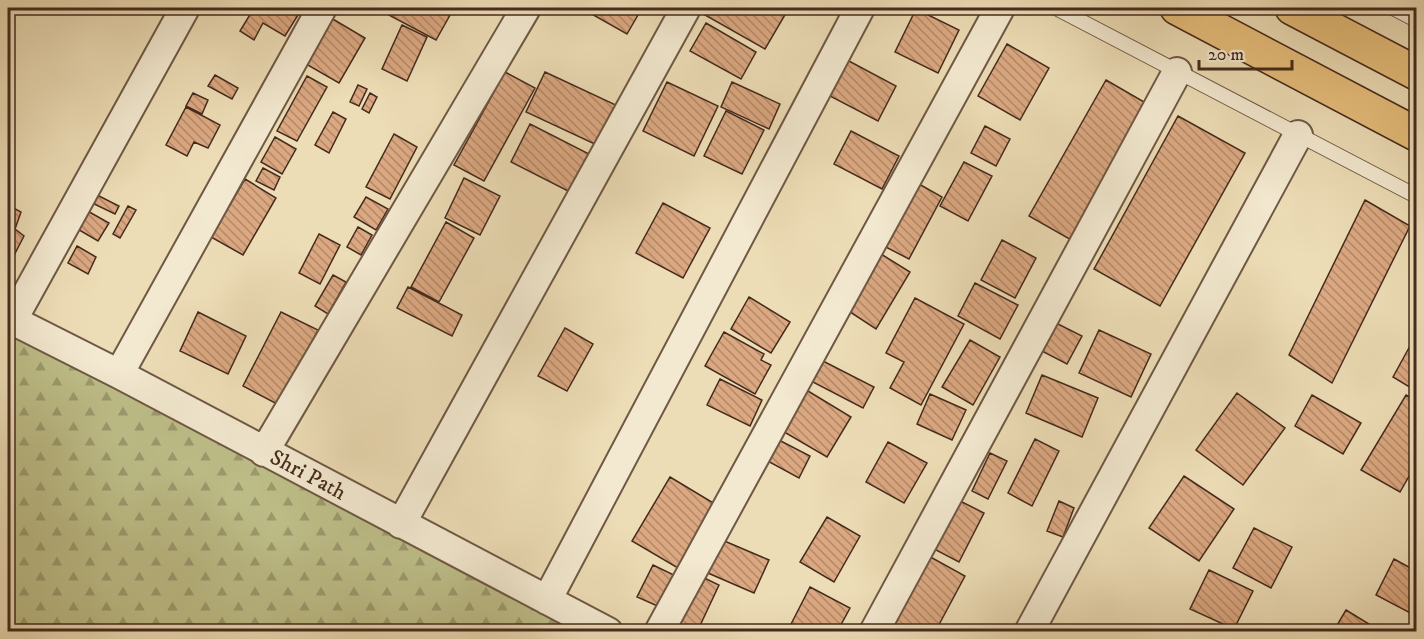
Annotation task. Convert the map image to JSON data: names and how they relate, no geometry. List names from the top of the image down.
{
  "streets": {
    "street": ["Shri Path"]
  },
  "scale_bar": "20 m"
}
